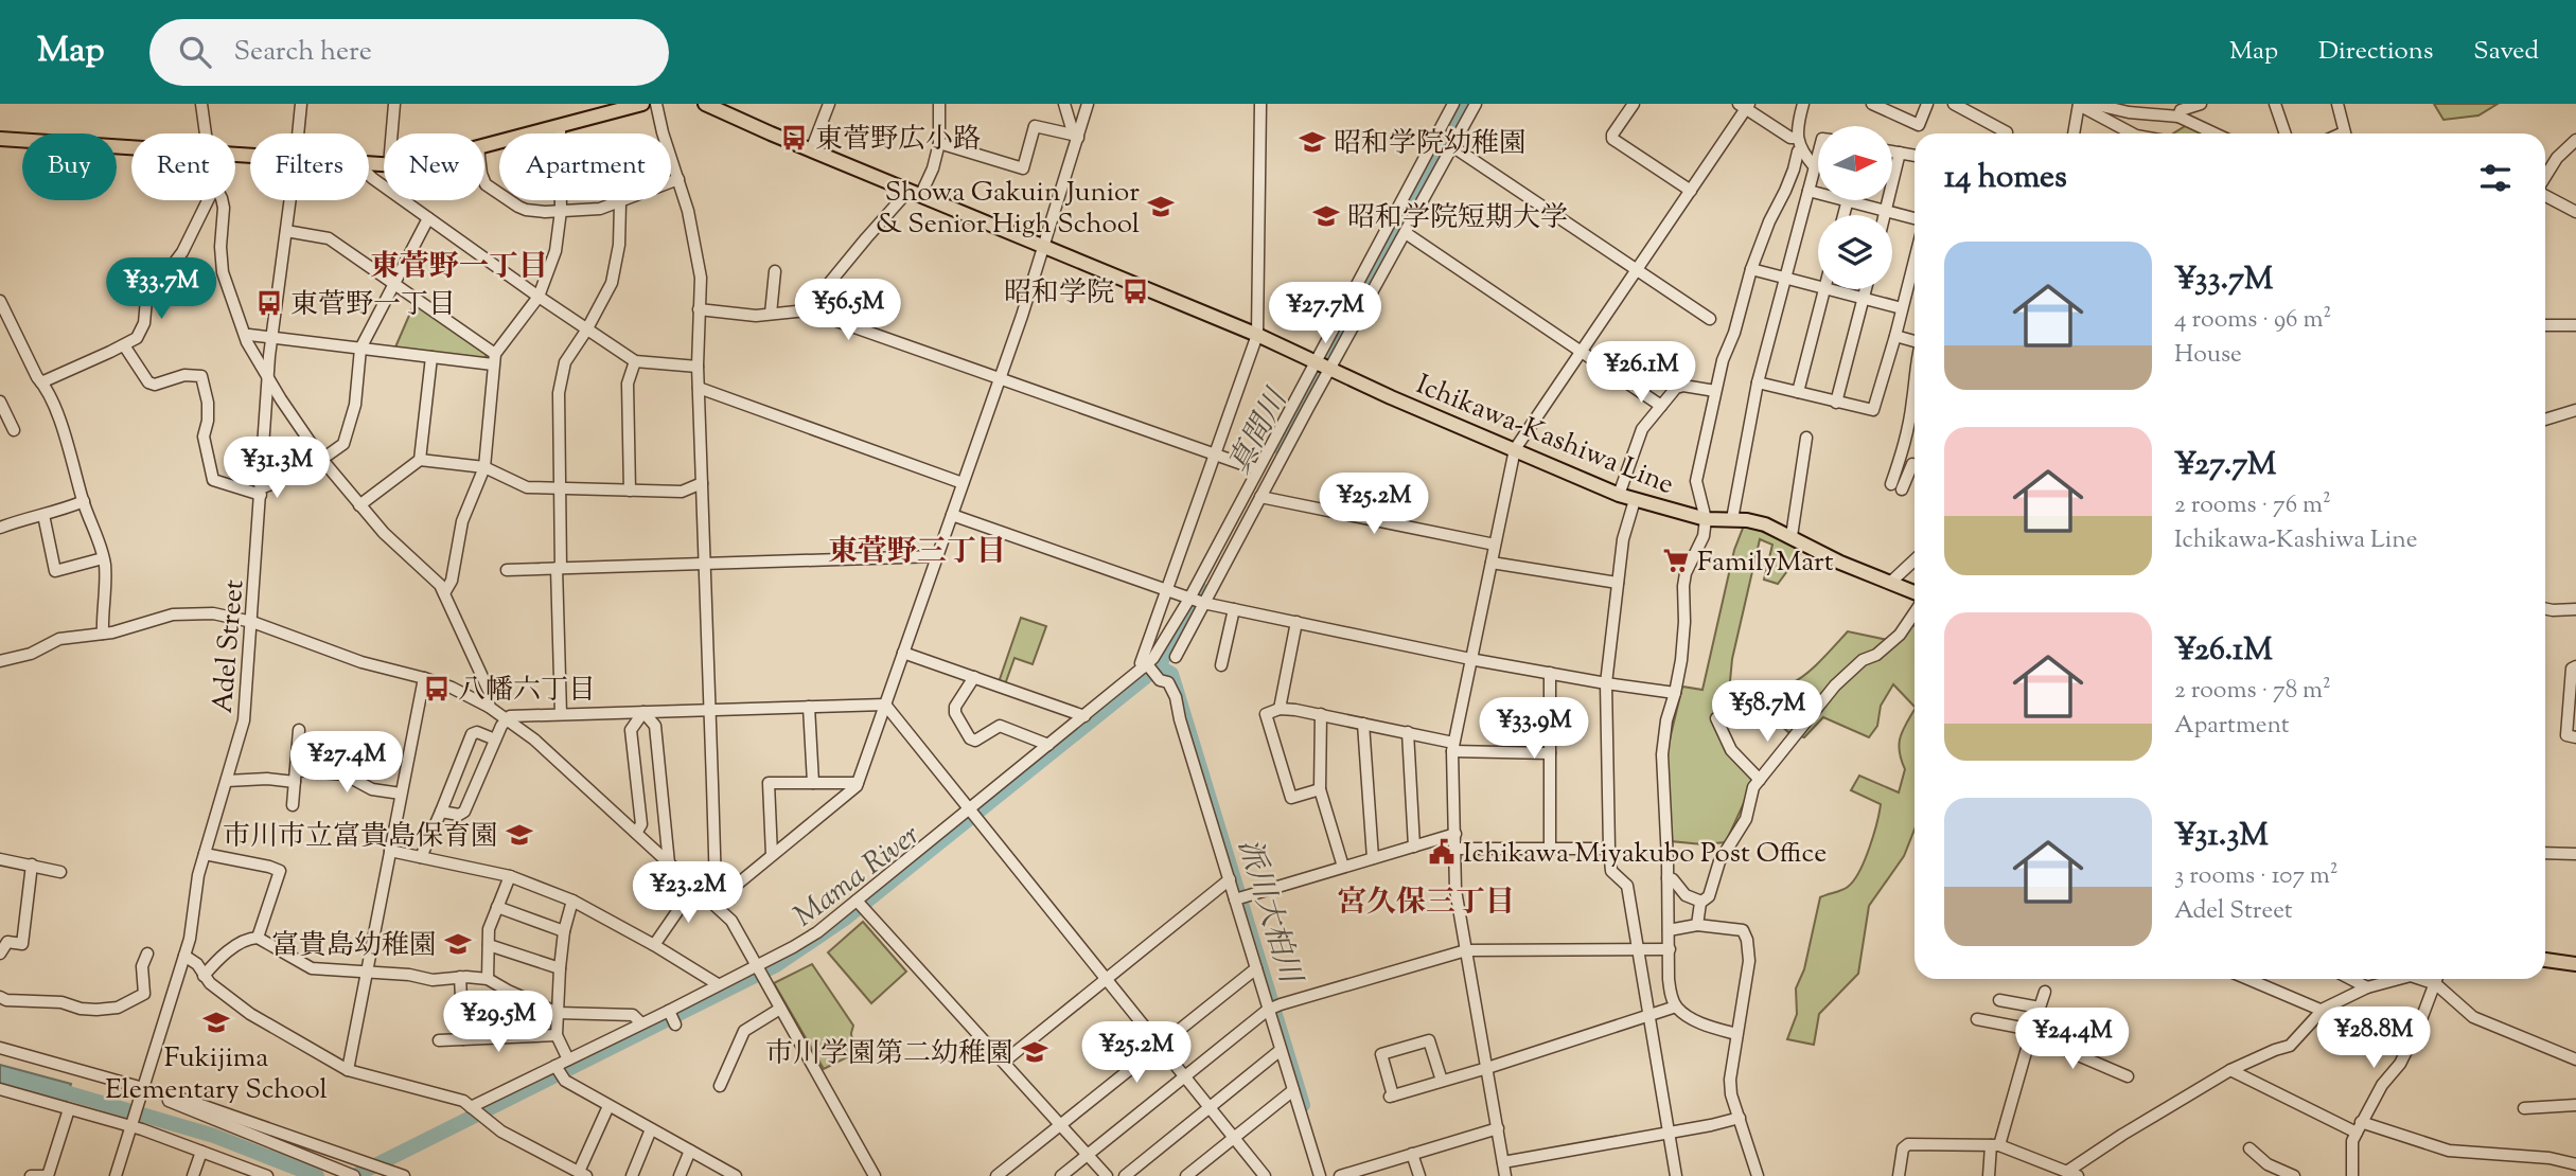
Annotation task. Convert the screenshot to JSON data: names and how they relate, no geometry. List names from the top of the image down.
{
  "streets": {
    "main road": ["Ichikawa-Kashiwa Line"],
    "street": ["Adel Street"]
  },
  "districts": ["東菅野一丁目", "東菅野三丁目", "宮久保三丁目"],
  "water": ["真間川", "Mama River", "派川大柏川"],
  "places": {
    "bus stop": [
      "東菅野広小路",
      "昭和学院",
      "東菅野一丁目",
      "八幡六丁目"
    ],
    "school or university": [
      "昭和学院幼稚園",
      "Showa Gakuin Junior & Senior High School",
      "昭和学院短期大学",
      "市川市立富貴島保育園",
      "富貴島幼稚園",
      "Fukijima Elementary School",
      "市川学園第二幼稚園"
    ],
    "supermarket": ["FamilyMart"],
    "public building": ["Ichikawa Miyakubo Post Office"]
  },
  "north": "right",
  "page": {
    "header": "Map",
    "search": "Search here",
    "nav": ["Map", "Directions", "Saved"],
    "chip": [
      "Buy",
      "Rent",
      "Filters",
      "New",
      "Apartment"
    ],
    "heading": "14 homes",
    "list": [
      {
        "name": "¥33.7M",
        "note": "4 rooms · 96 m² · House"
      },
      {
        "name": "¥27.7M",
        "note": "2 rooms · 76 m² · Ichikawa-Kashiwa Line"
      },
      {
        "name": "¥26.1M",
        "note": "2 rooms · 78 m² · Apartment"
      },
      {
        "name": "¥31.3M",
        "note": "3 rooms · 107 m² · Adel Street"
      }
    ],
    "price": [
      "¥33.7M",
      "¥56.5M",
      "¥27.7M",
      "¥26.1M",
      "¥31.3M",
      "¥25.2M",
      "¥58.7M",
      "¥33.9M",
      "¥27.4M",
      "¥23.2M",
      "¥29.5M",
      "¥28.8M",
      "¥24.4M",
      "¥25.2M"
    ]
  }
}
